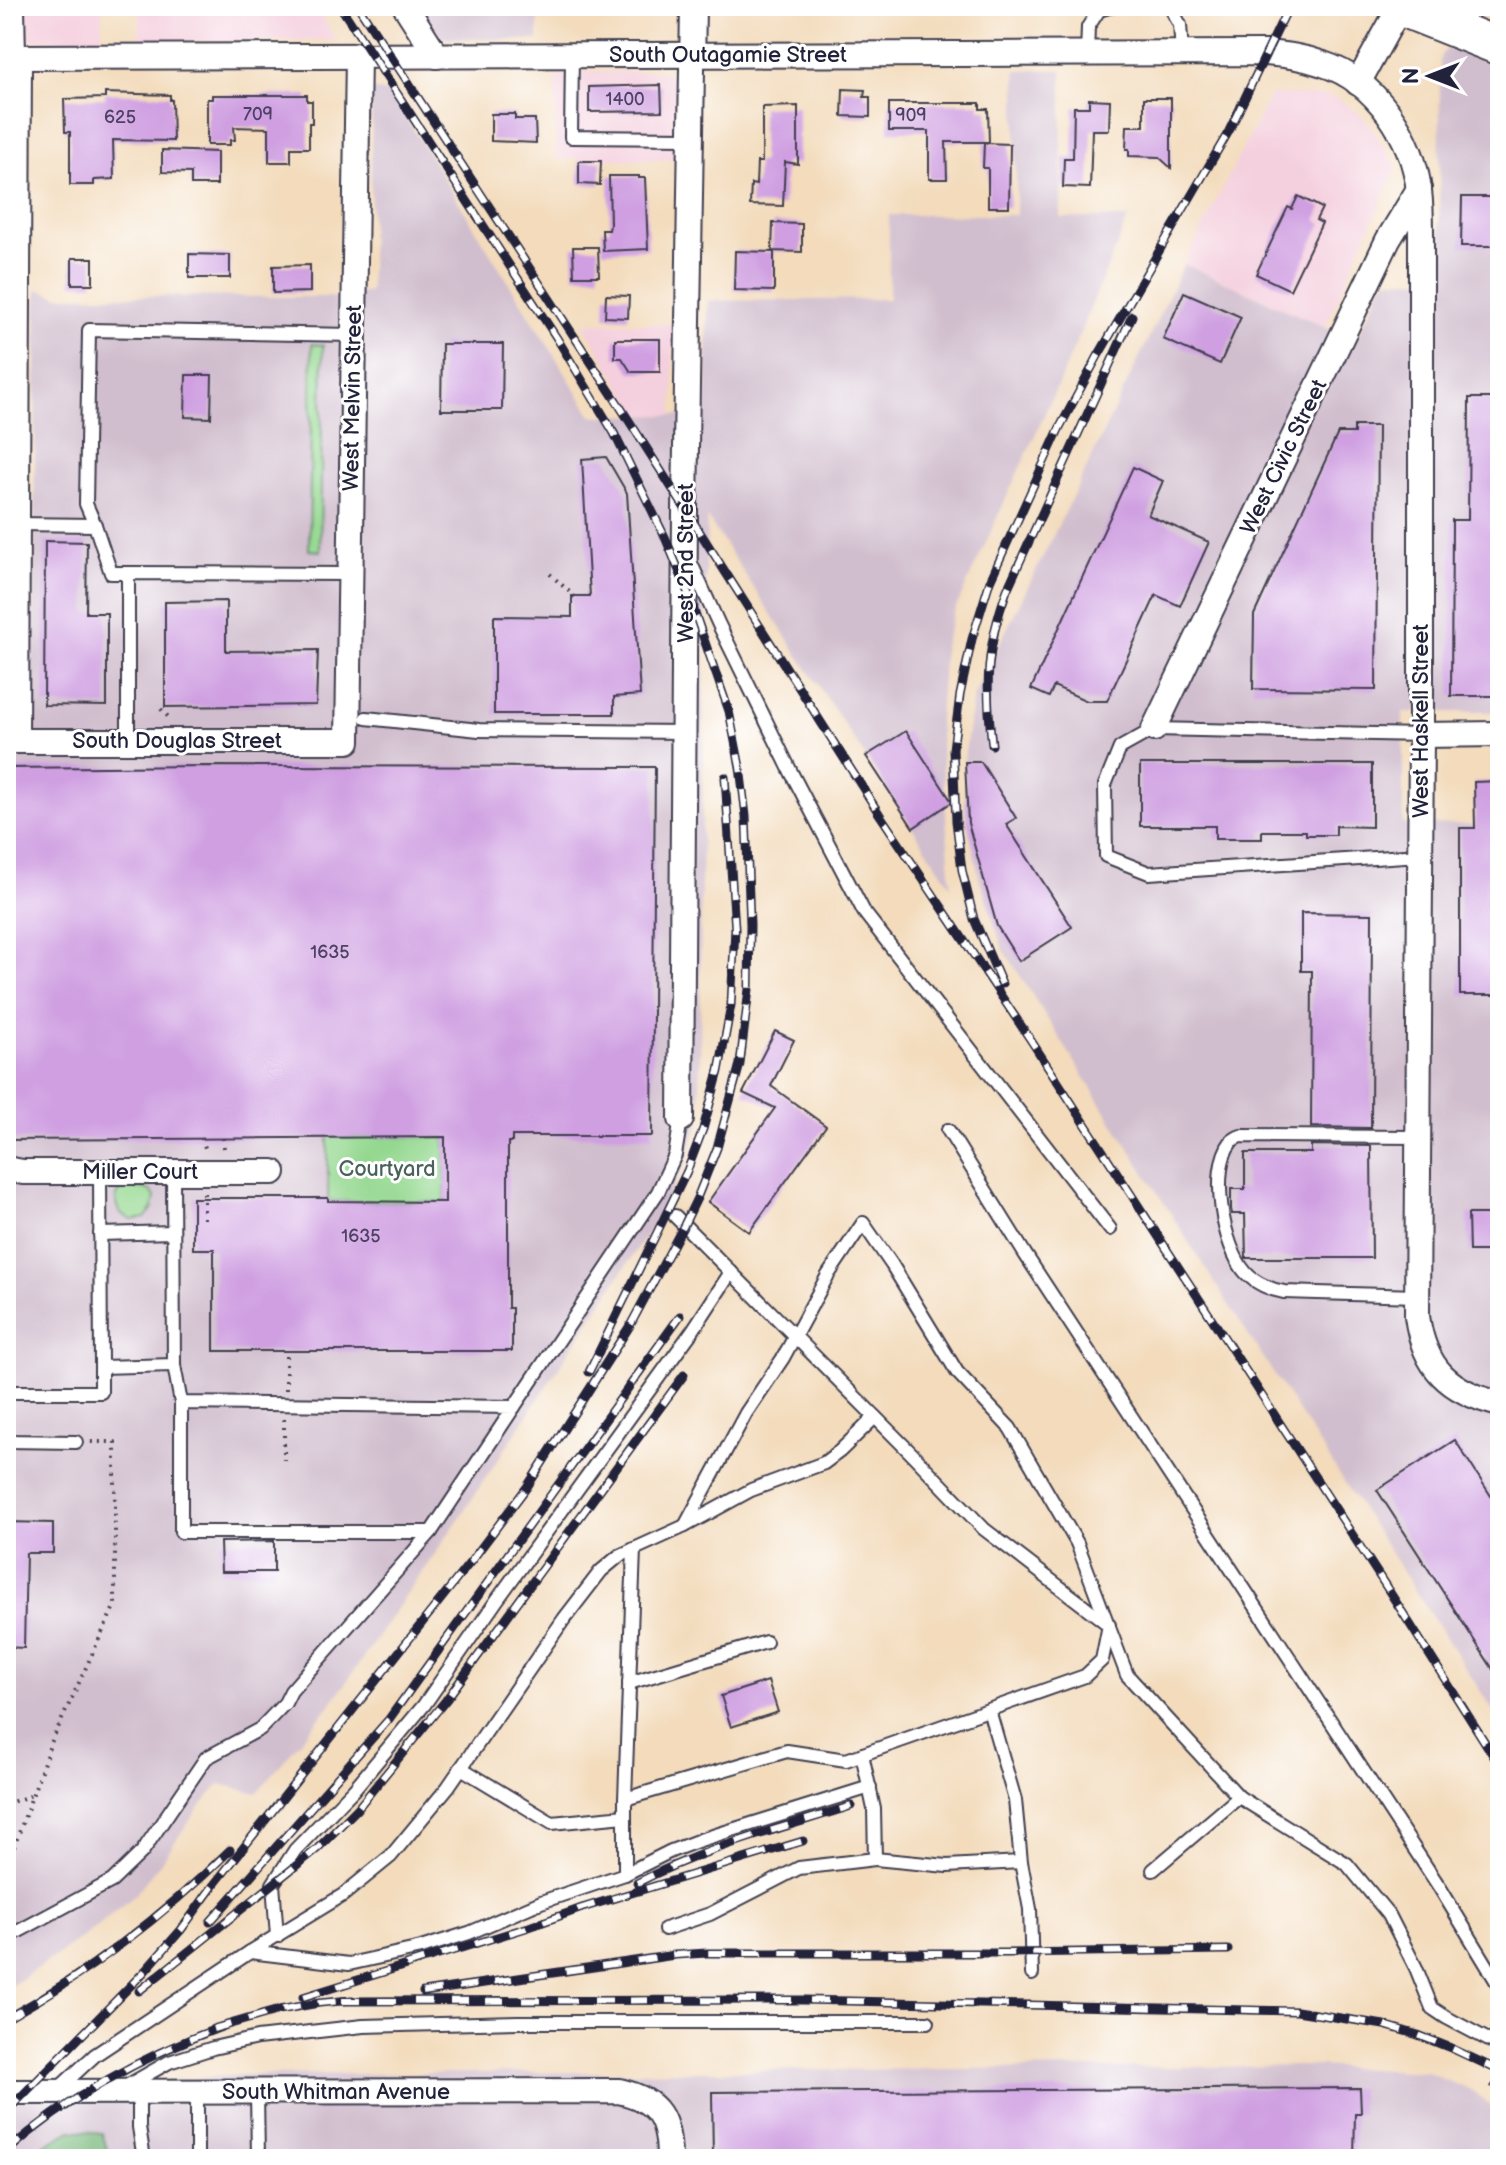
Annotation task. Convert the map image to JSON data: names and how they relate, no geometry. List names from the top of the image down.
{
  "streets": {
    "street": [
      "South Outagamie Street",
      "West Melvin Street",
      "West Civic Street",
      "West 2nd Street",
      "West Haskell Street",
      "South Douglas Street",
      "Miller Court",
      "South Whitman Avenue"
    ]
  },
  "crossings": [
    ["South Outagamie Street", "West Melvin Street"],
    ["South Outagamie Street", "West 2nd Street"],
    ["South Outagamie Street", "West Haskell Street"],
    ["West Melvin Street", "South Douglas Street"],
    ["West Civic Street", "West Haskell Street"]
  ],
  "parks": ["Courtyard"],
  "house_numbers": [
    "1400",
    "709",
    "909",
    "625",
    "1635",
    "1635"
  ],
  "north": "left"
}
